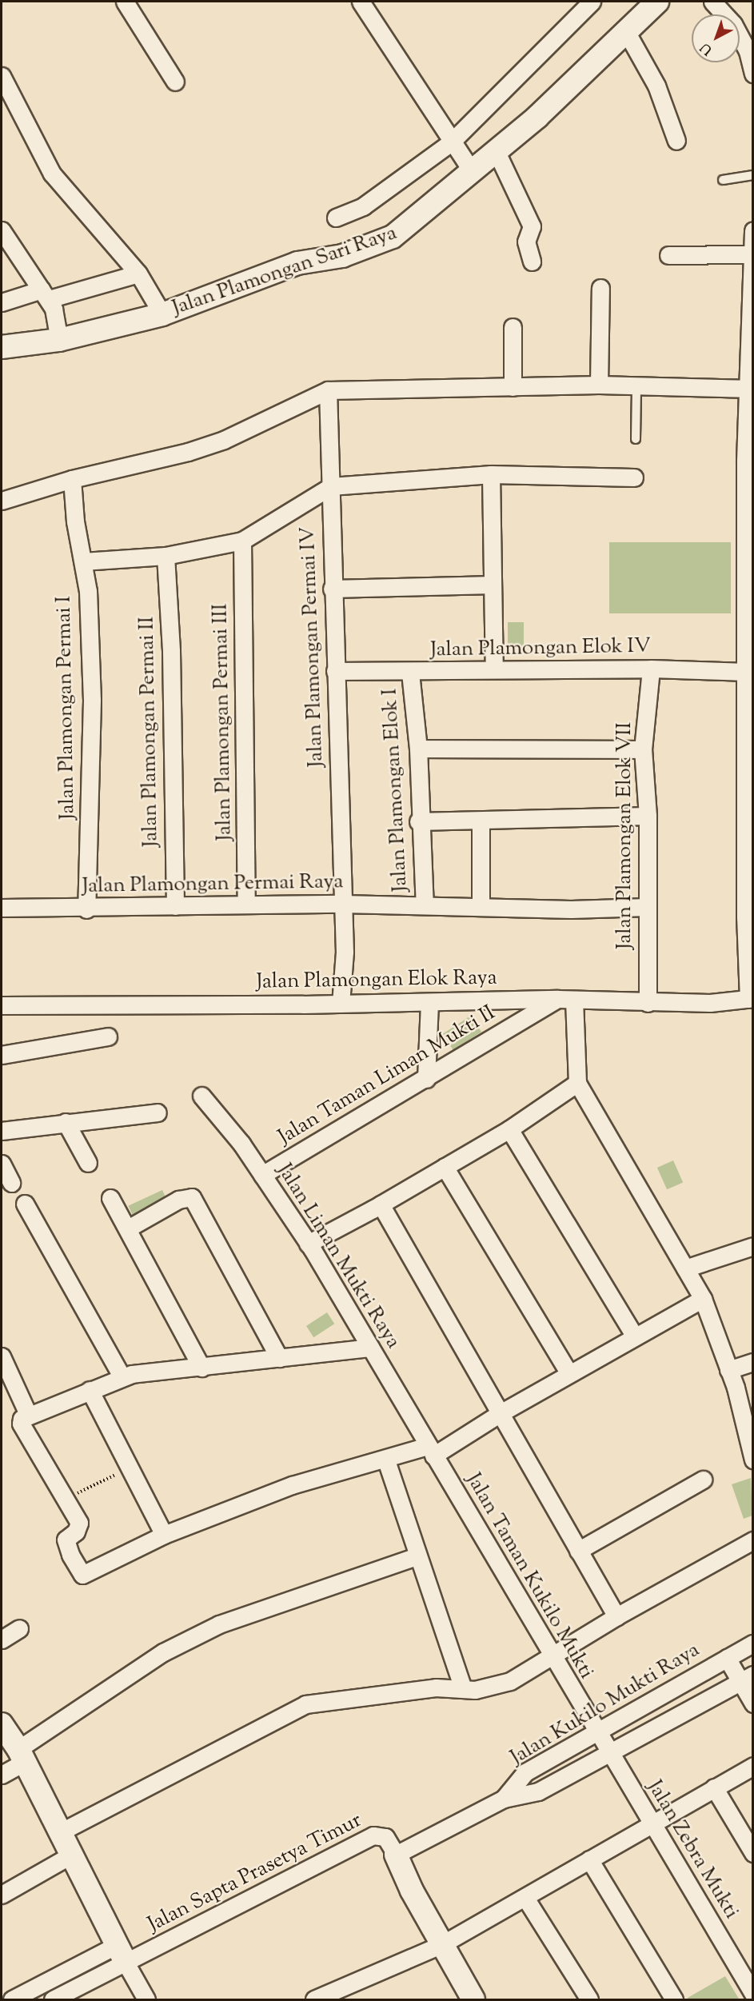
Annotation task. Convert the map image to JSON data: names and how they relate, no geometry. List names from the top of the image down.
{
  "streets": {
    "street": [
      "Jalan Plamongan Sari Raya",
      "Jalan Plamongan Permai IV",
      "Jalan Plamongan Elok IV",
      "Jalan Plamongan Permai I",
      "Jalan Plamongan Permai III",
      "Jalan Plamongan Permai II",
      "Jalan Plamongan Elok I",
      "Jalan Plamongan Elok VII",
      "Jalan Plamongan Permai Raya",
      "Jalan Plamongan Elok Raya",
      "Jalan Taman Liman Mukti II",
      "Jalan Liman Mukti Raya",
      "Jalan Taman Kukilo Mukti",
      "Jalan Kukilo Mukti Raya",
      "Jalan Zebra Mukti",
      "Jalan Sapta Prasetya Timur"
    ]
  },
  "crossings": [
    ["Jalan Plamongan Permai IV", "Jalan Plamongan Elok IV"],
    ["Jalan Plamongan Permai IV", "Jalan Plamongan Permai Raya"],
    ["Jalan Plamongan Permai IV", "Jalan Plamongan Elok Raya"],
    ["Jalan Plamongan Elok IV", "Jalan Plamongan Elok I"],
    ["Jalan Plamongan Elok IV", "Jalan Plamongan Elok VII"],
    ["Jalan Plamongan Permai I", "Jalan Plamongan Permai Raya"],
    ["Jalan Plamongan Permai III", "Jalan Plamongan Permai Raya"],
    ["Jalan Plamongan Permai II", "Jalan Plamongan Permai Raya"],
    ["Jalan Plamongan Elok I", "Jalan Plamongan Permai Raya"],
    ["Jalan Plamongan Elok VII", "Jalan Plamongan Permai Raya"],
    ["Jalan Plamongan Elok VII", "Jalan Plamongan Elok Raya"],
    ["Jalan Plamongan Elok Raya", "Jalan Taman Liman Mukti II"],
    ["Jalan Taman Liman Mukti II", "Jalan Liman Mukti Raya"],
    ["Jalan Liman Mukti Raya", "Jalan Taman Kukilo Mukti"],
    ["Jalan Taman Kukilo Mukti", "Jalan Kukilo Mukti Raya"],
    ["Jalan Taman Kukilo Mukti", "Jalan Zebra Mukti"],
    ["Jalan Kukilo Mukti Raya", "Jalan Zebra Mukti"]
  ],
  "north": "bottom left"
}
